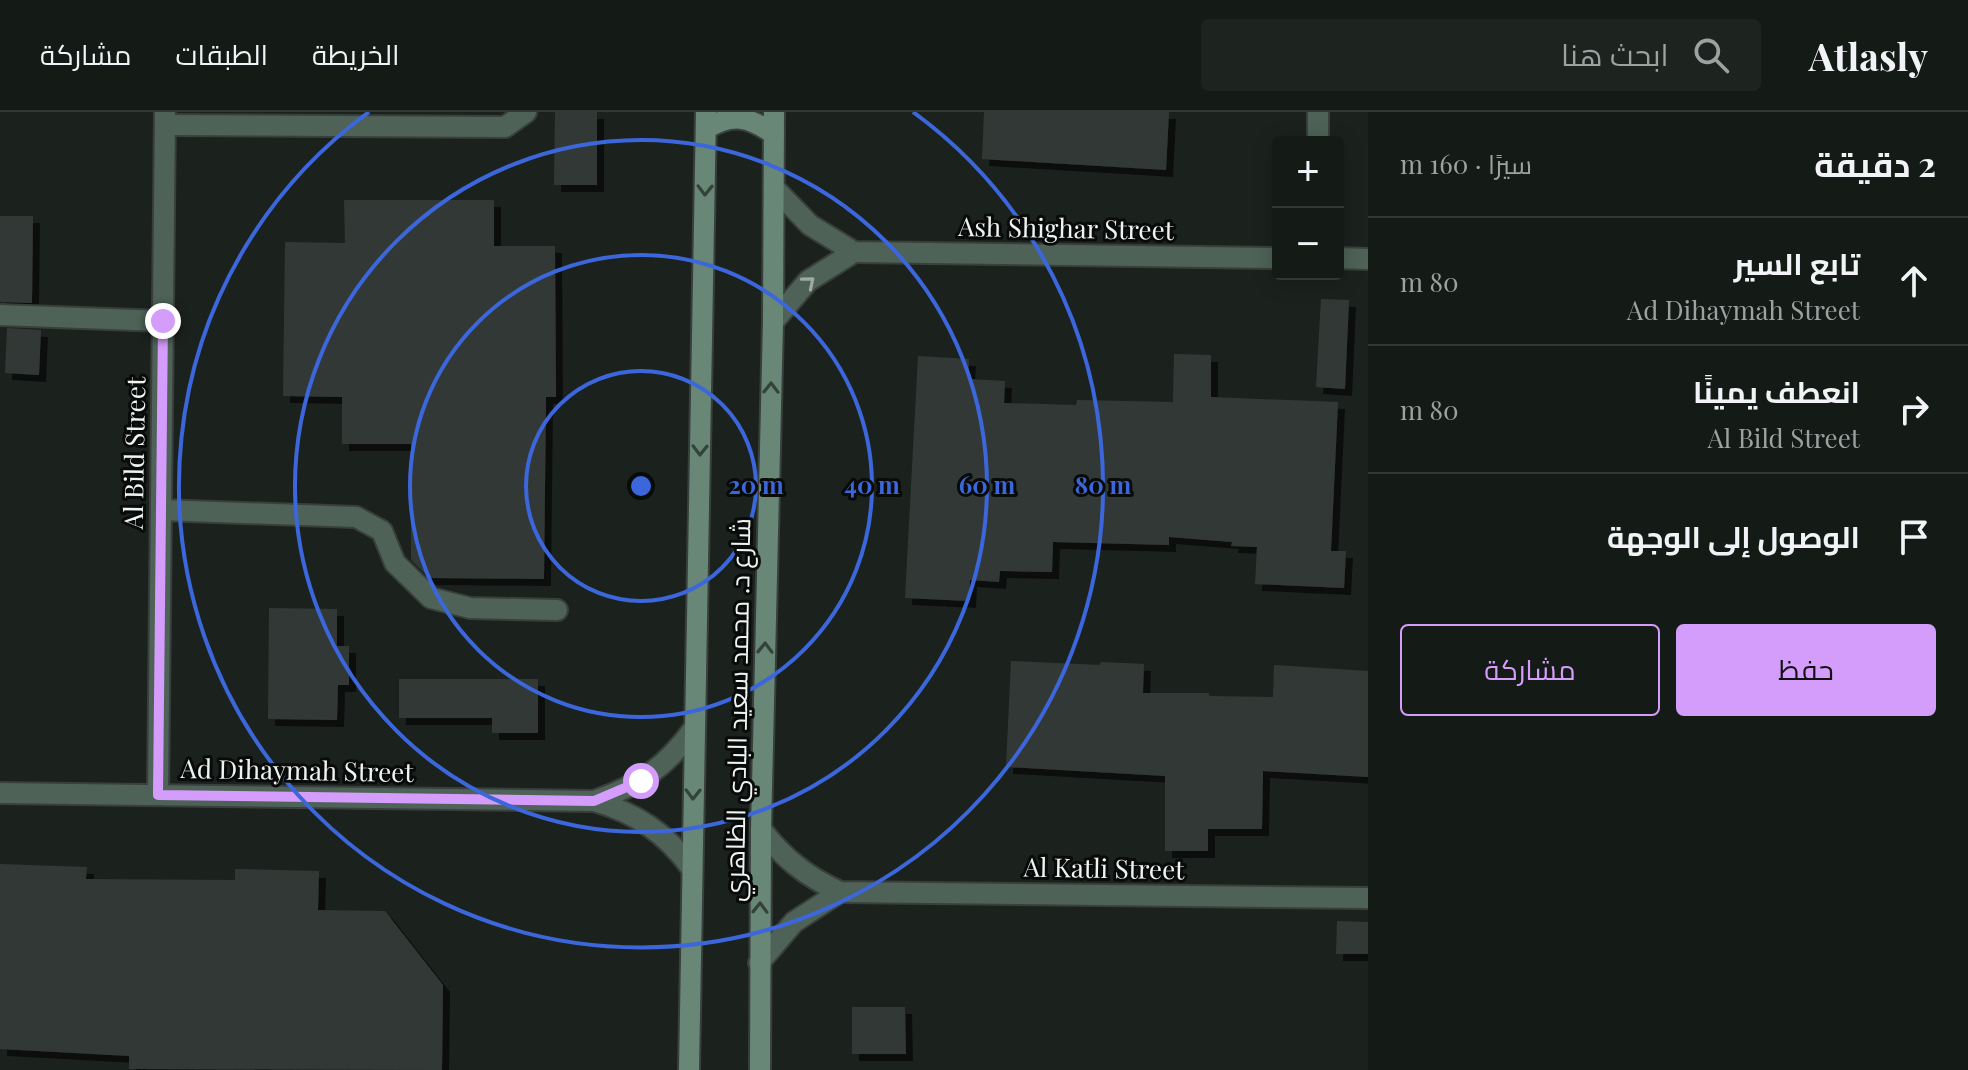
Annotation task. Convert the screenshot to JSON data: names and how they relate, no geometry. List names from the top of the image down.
{
  "streets": {
    "street": [
      "Ash Shighar Street",
      "Al Bild Street",
      "شارع د. محمد سعيد البادي الظاهري",
      "Ad Dihaymah Street",
      "Al Katli Street"
    ]
  },
  "crossings": [
    ["Al Bild Street", "Ad Dihaymah Street"],
    ["شارع د. محمد سعيد البادي الظاهري", "Ad Dihaymah Street"],
    ["شارع د. محمد سعيد البادي الظاهري", "Al Katli Street"]
  ],
  "page": {
    "header": "Atlasly",
    "search": "ابحث هنا",
    "nav": ["الخريطة", "الطبقات", "مشاركة"],
    "heading": ["2 دقيقة", "سيرًا · 160 m"],
    "map_buttons": ["+", "−"],
    "list": [
      ["تابع السير", "Ad Dihaymah Street", "80 m"],
      ["انعطف يمينًا", "Al Bild Street", "80 m"],
      "الوصول إلى الوجهة"
    ],
    "buttons": ["حفظ", "مشاركة"]
  },
  "rings": [
    "20 m",
    "40 m",
    "60 m",
    "80 m"
  ]
}
